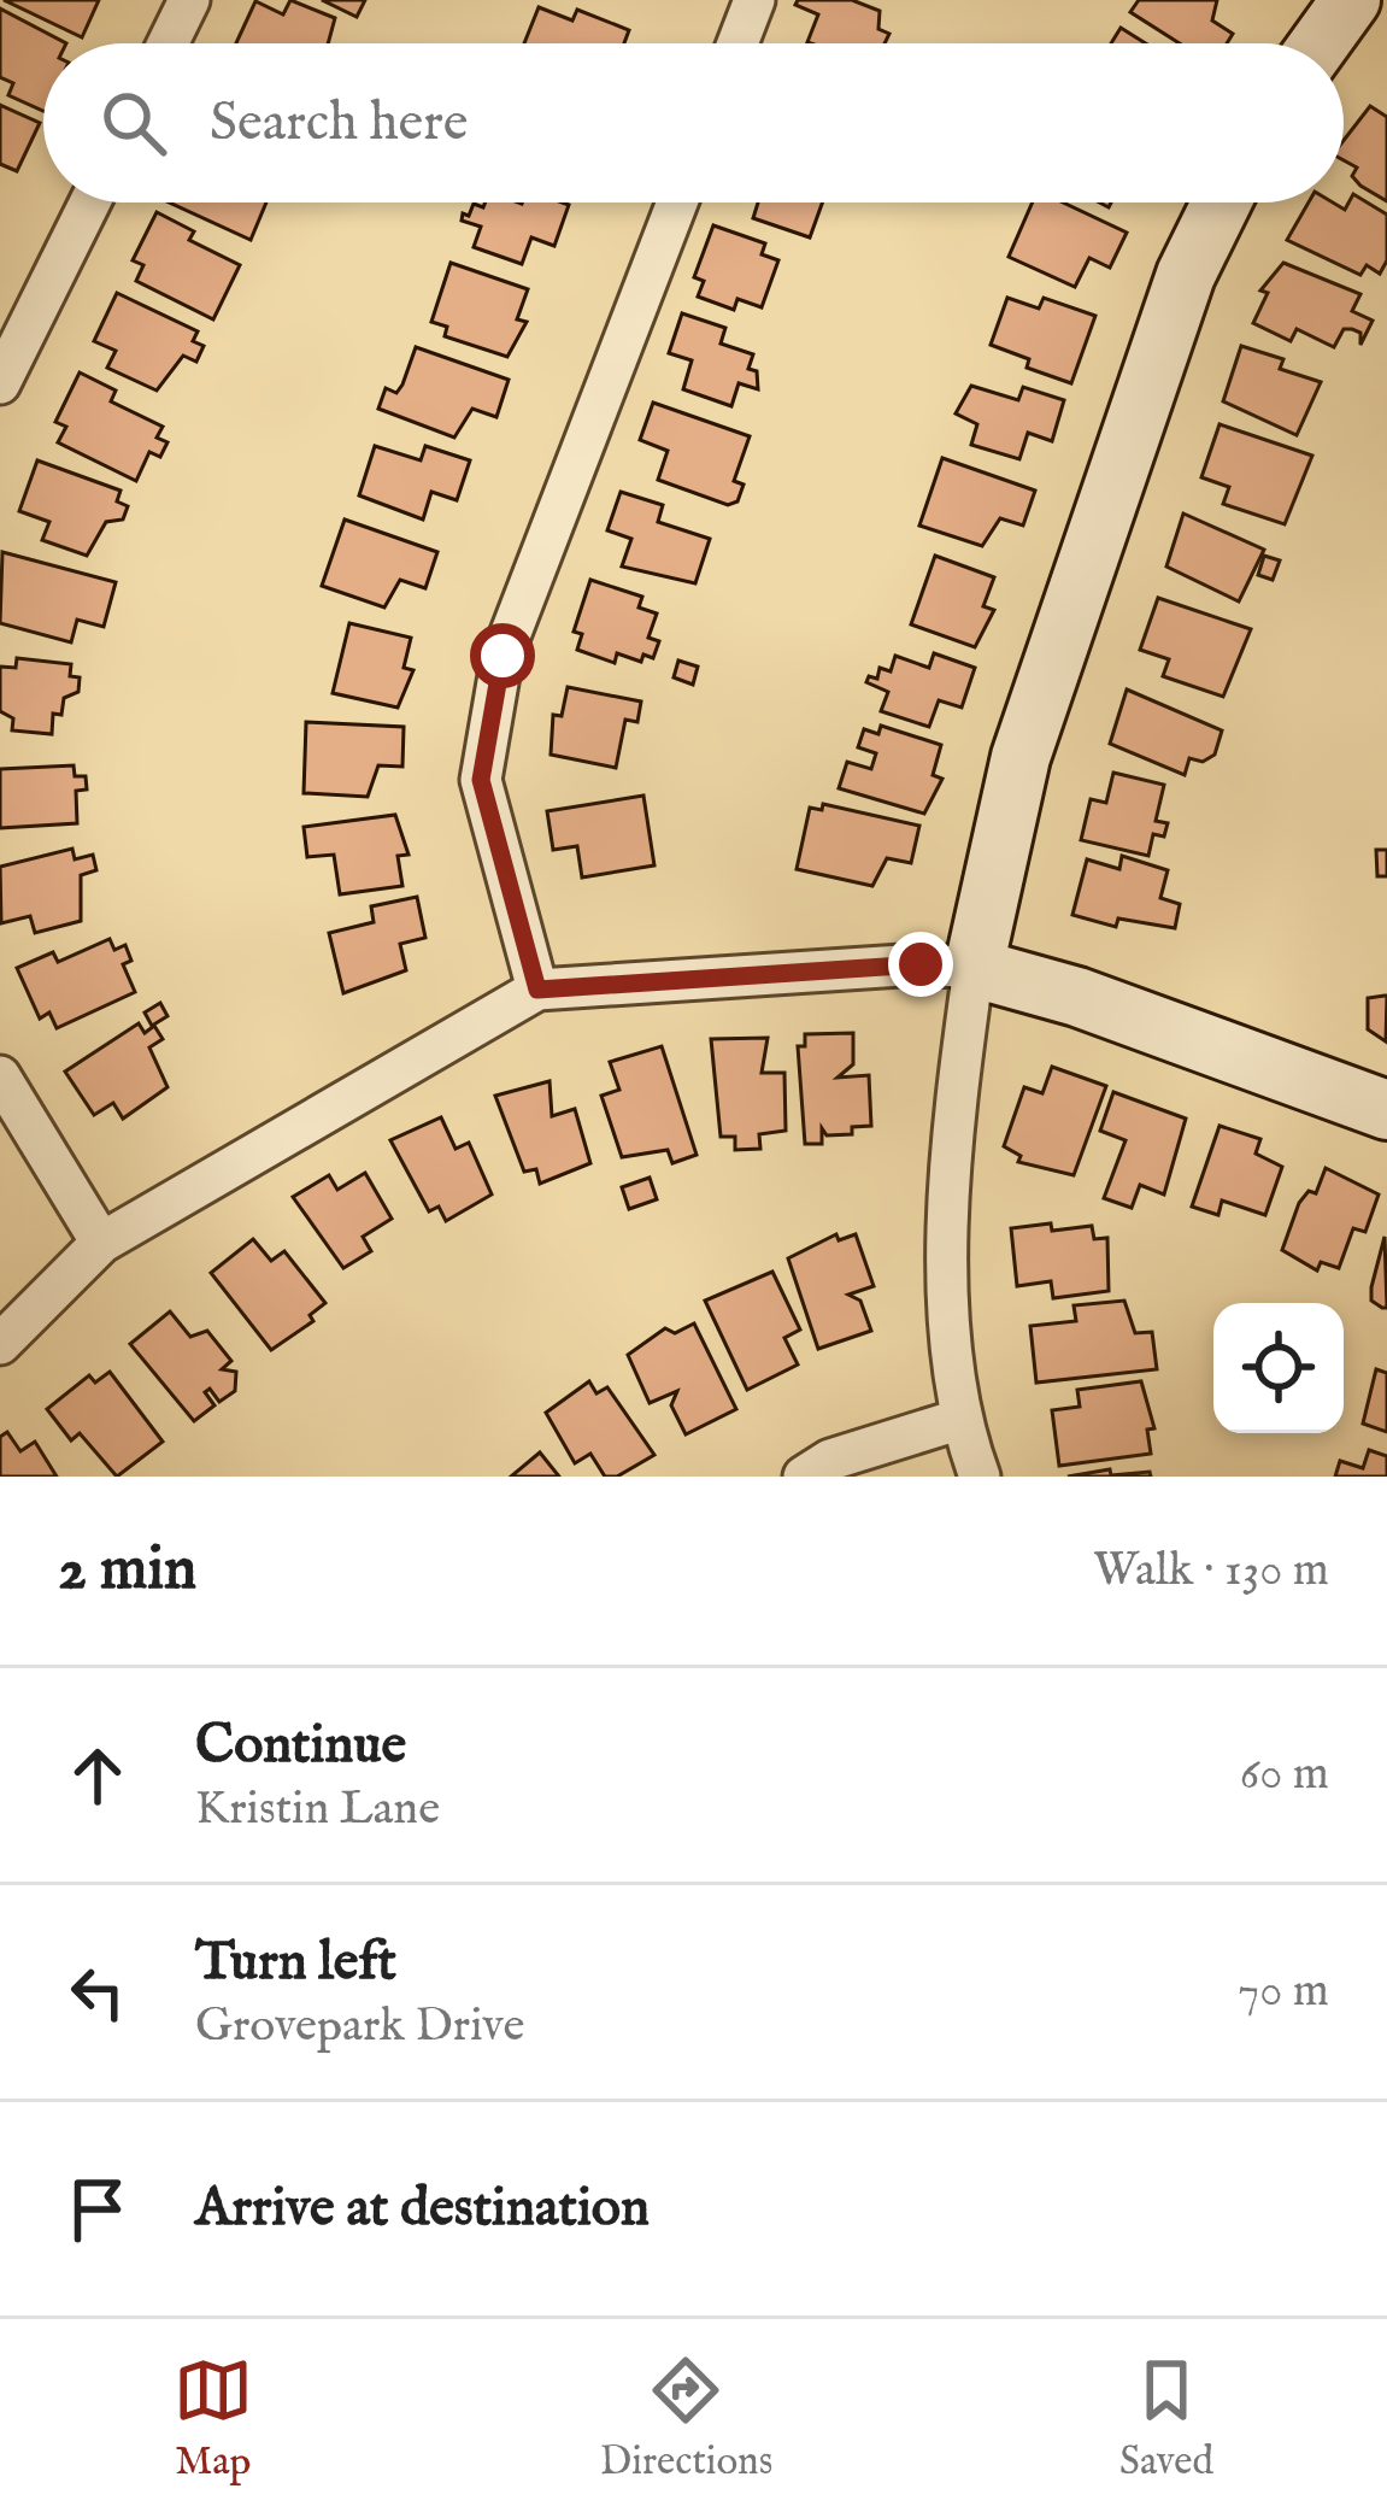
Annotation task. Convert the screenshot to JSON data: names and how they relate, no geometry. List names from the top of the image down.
{
  "page": {
    "search": "Search here",
    "heading": ["2 min", "Walk · 130 m"],
    "list": [
      ["Continue", "Kristin Lane", "60 m"],
      ["Turn left", "Grovepark Drive", "70 m"],
      "Arrive at destination"
    ],
    "nav": ["Map", "Directions", "Saved"]
  }
}
